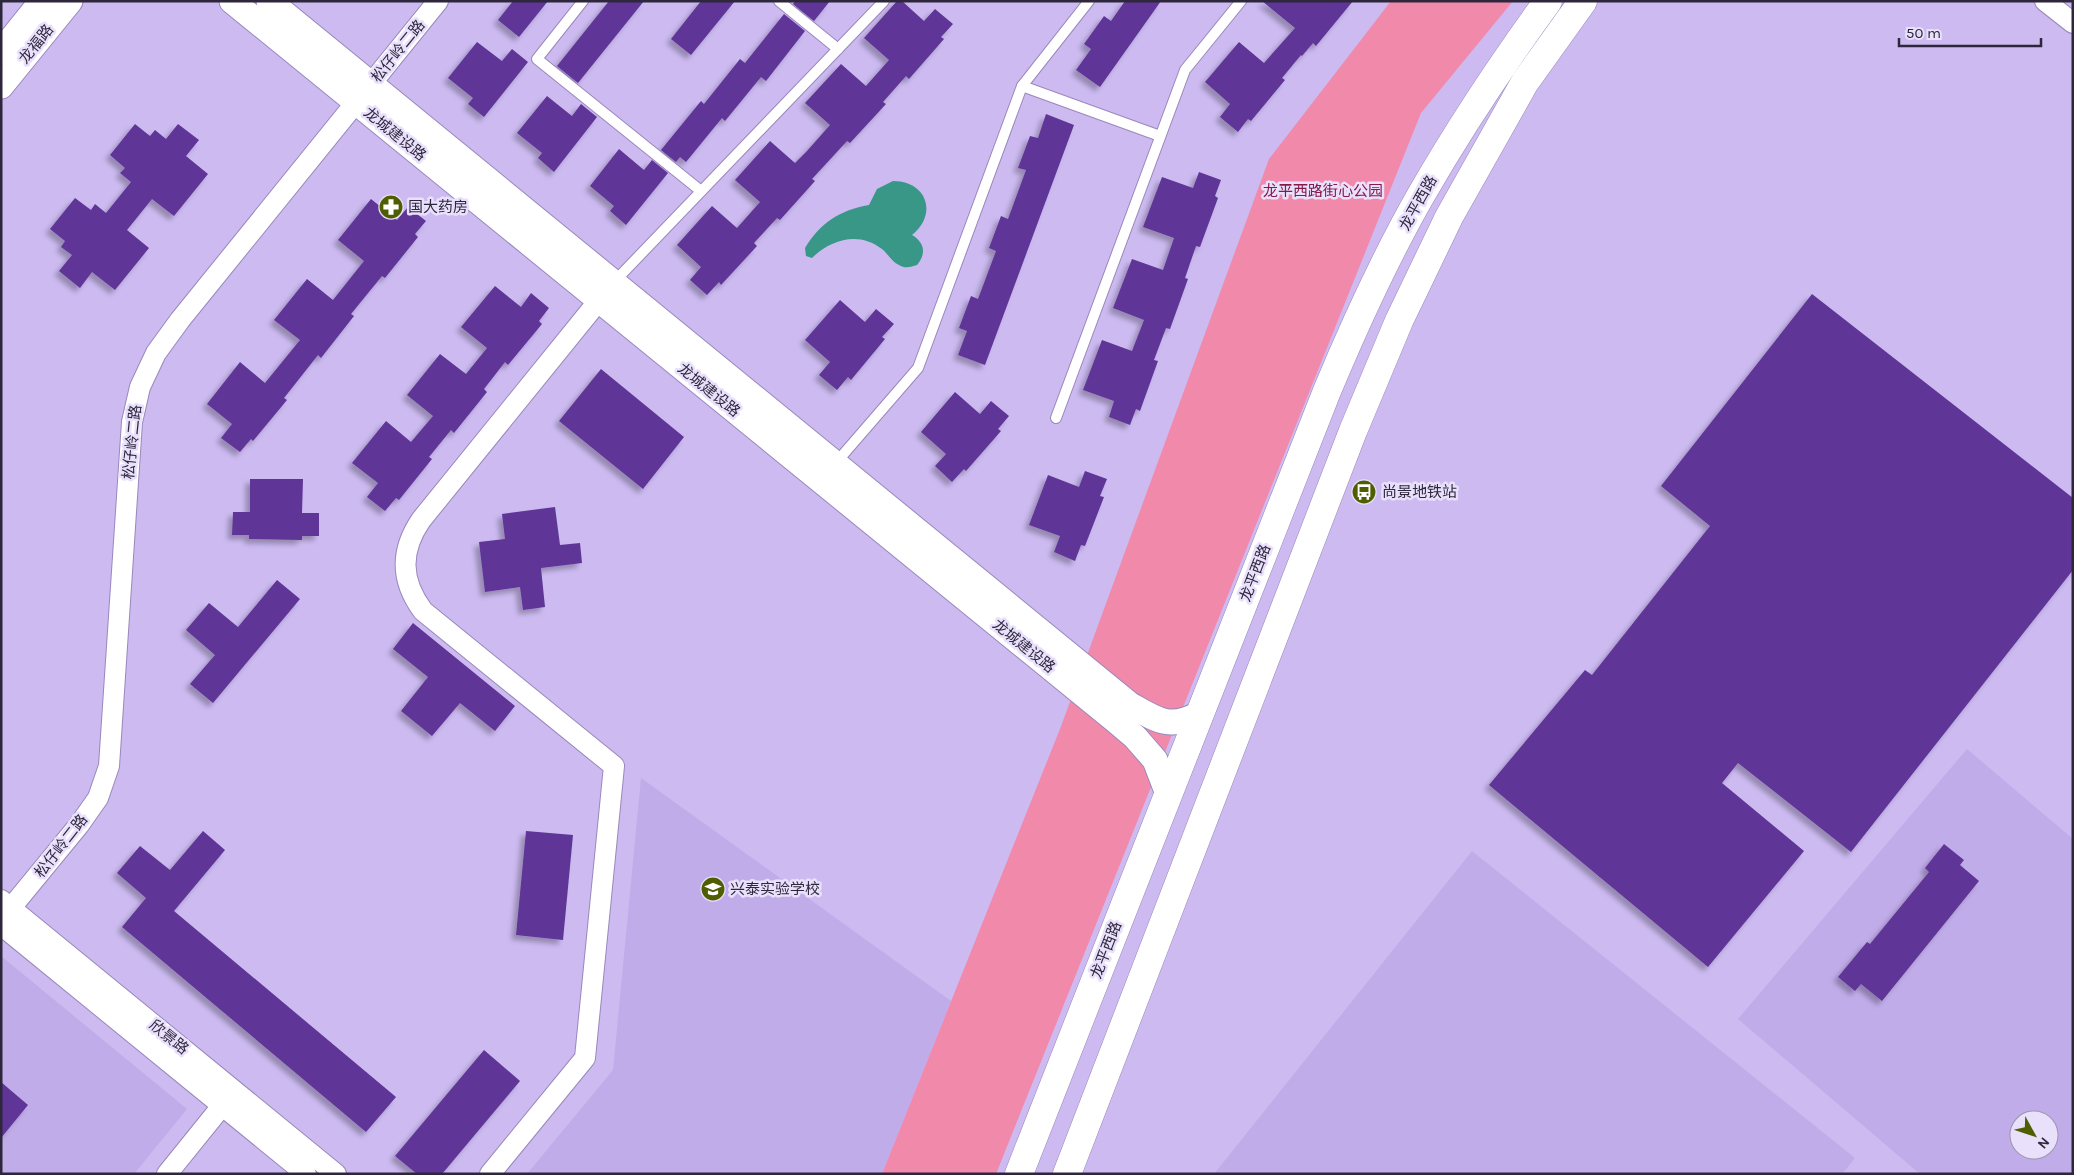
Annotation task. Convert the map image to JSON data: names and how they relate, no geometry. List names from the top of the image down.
{
  "streets": {
    "main road": ["龙平西路"],
    "street": [
      "龙福路",
      "松仔岭二路",
      "龙城建设路",
      "欣景路"
    ]
  },
  "crossings": [
    ["松仔岭二路", "龙城建设路"],
    ["松仔岭二路", "欣景路"],
    ["龙城建设路", "龙平西路"]
  ],
  "parks": ["龙平西路街心公园"],
  "places": {
    "pharmacy": ["国大药房"],
    "bus stop": ["尚景地铁站"],
    "school or university": ["兴泰实验学校"]
  },
  "scale_bar": "50 m",
  "north": "bottom right"
}
